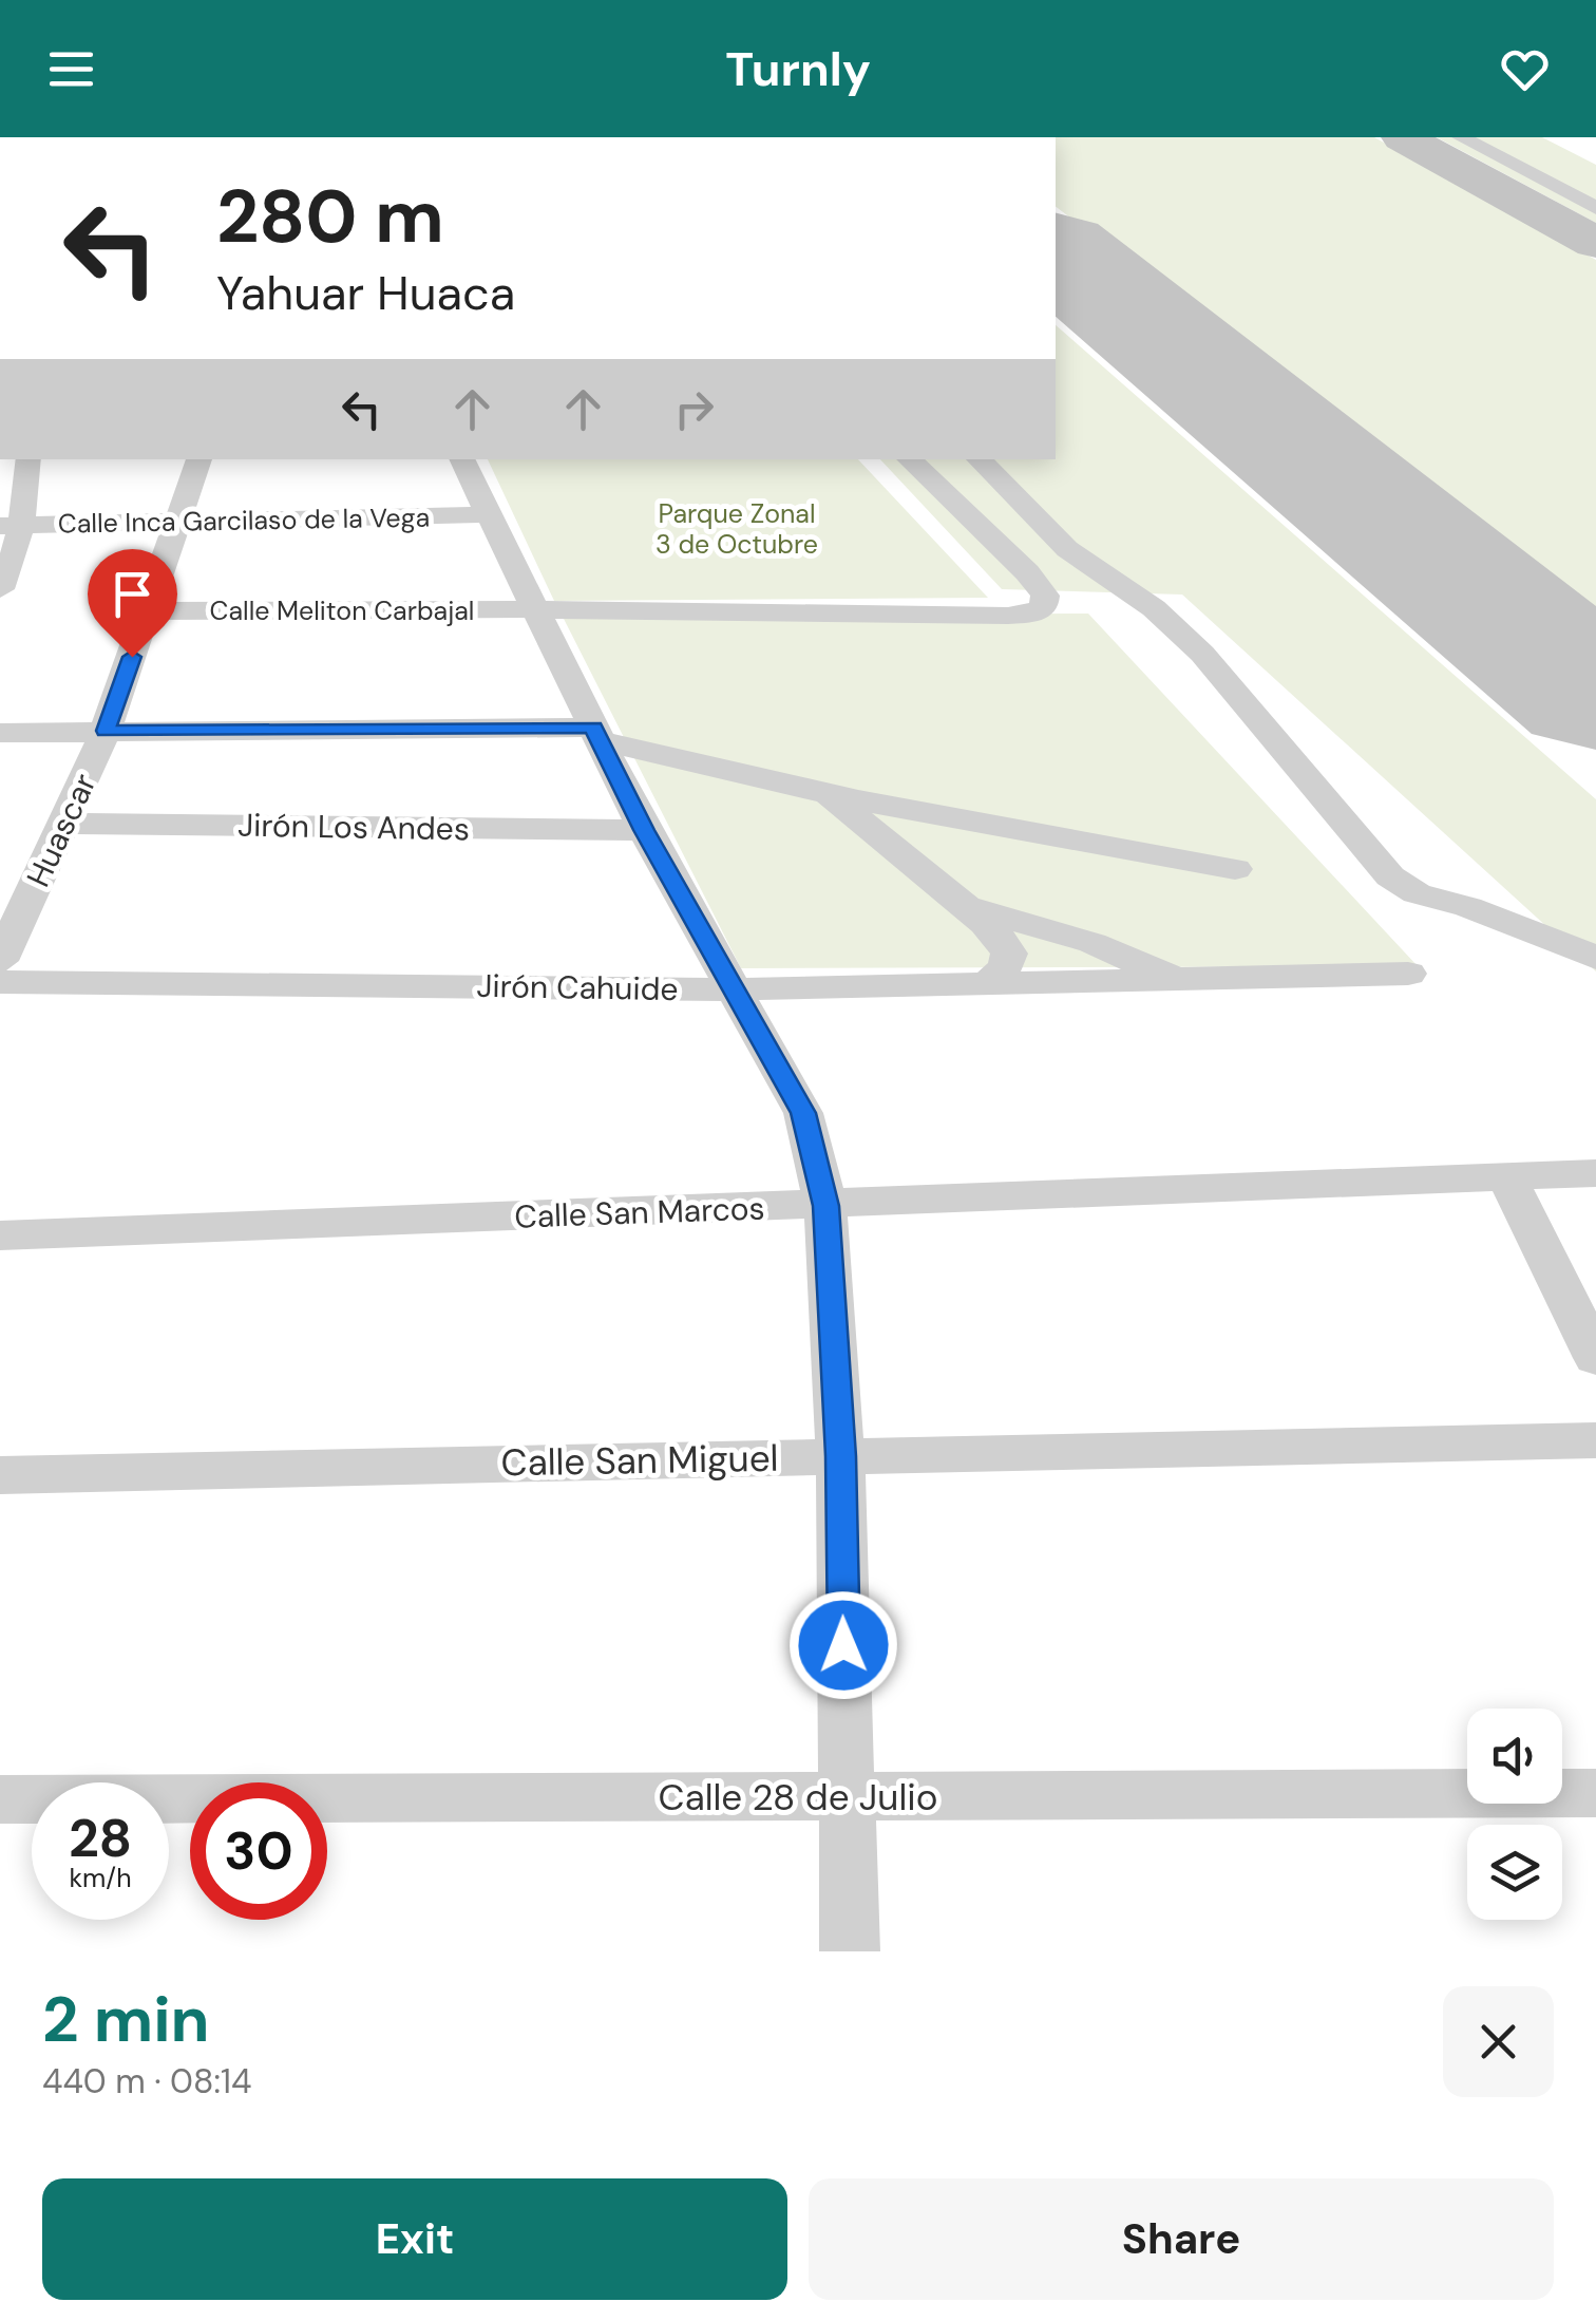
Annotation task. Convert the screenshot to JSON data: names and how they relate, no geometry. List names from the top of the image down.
{
  "streets": {
    "street": [
      "Calle Inca Garcilaso de la Vega",
      "Calle Meliton Carbajal",
      "Jirón Los Andes",
      "Huascar",
      "Jirón Cahuide",
      "Calle San Marcos",
      "Calle San Miguel",
      "Calle 28 de Julio"
    ]
  },
  "crossings": [
    ["Calle Inca Garcilaso de la Vega", "Huascar"],
    ["Calle Meliton Carbajal", "Huascar"],
    ["Jirón Los Andes", "Huascar"]
  ],
  "parks": ["Parque Zonal 3 de Octubre"],
  "page": {
    "header": "Turnly",
    "turn": ["280 m", "Yahuar Huaca"],
    "speed": "28 km/h",
    "limit": "30",
    "heading": ["2 min", "440 m · 08:14"],
    "buttons": ["Exit", "Share"]
  }
}
